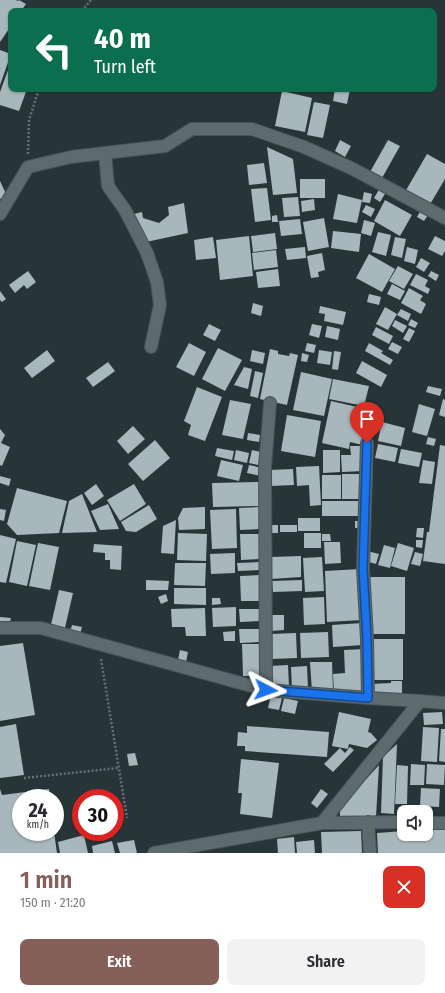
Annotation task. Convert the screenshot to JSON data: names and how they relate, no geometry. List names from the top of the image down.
{
  "page": {
    "turn": ["40 m", "Turn left"],
    "speed": "24 km/h",
    "limit": "30",
    "heading": ["1 min", "150 m · 21:20"],
    "buttons": ["Exit", "Share"]
  }
}
